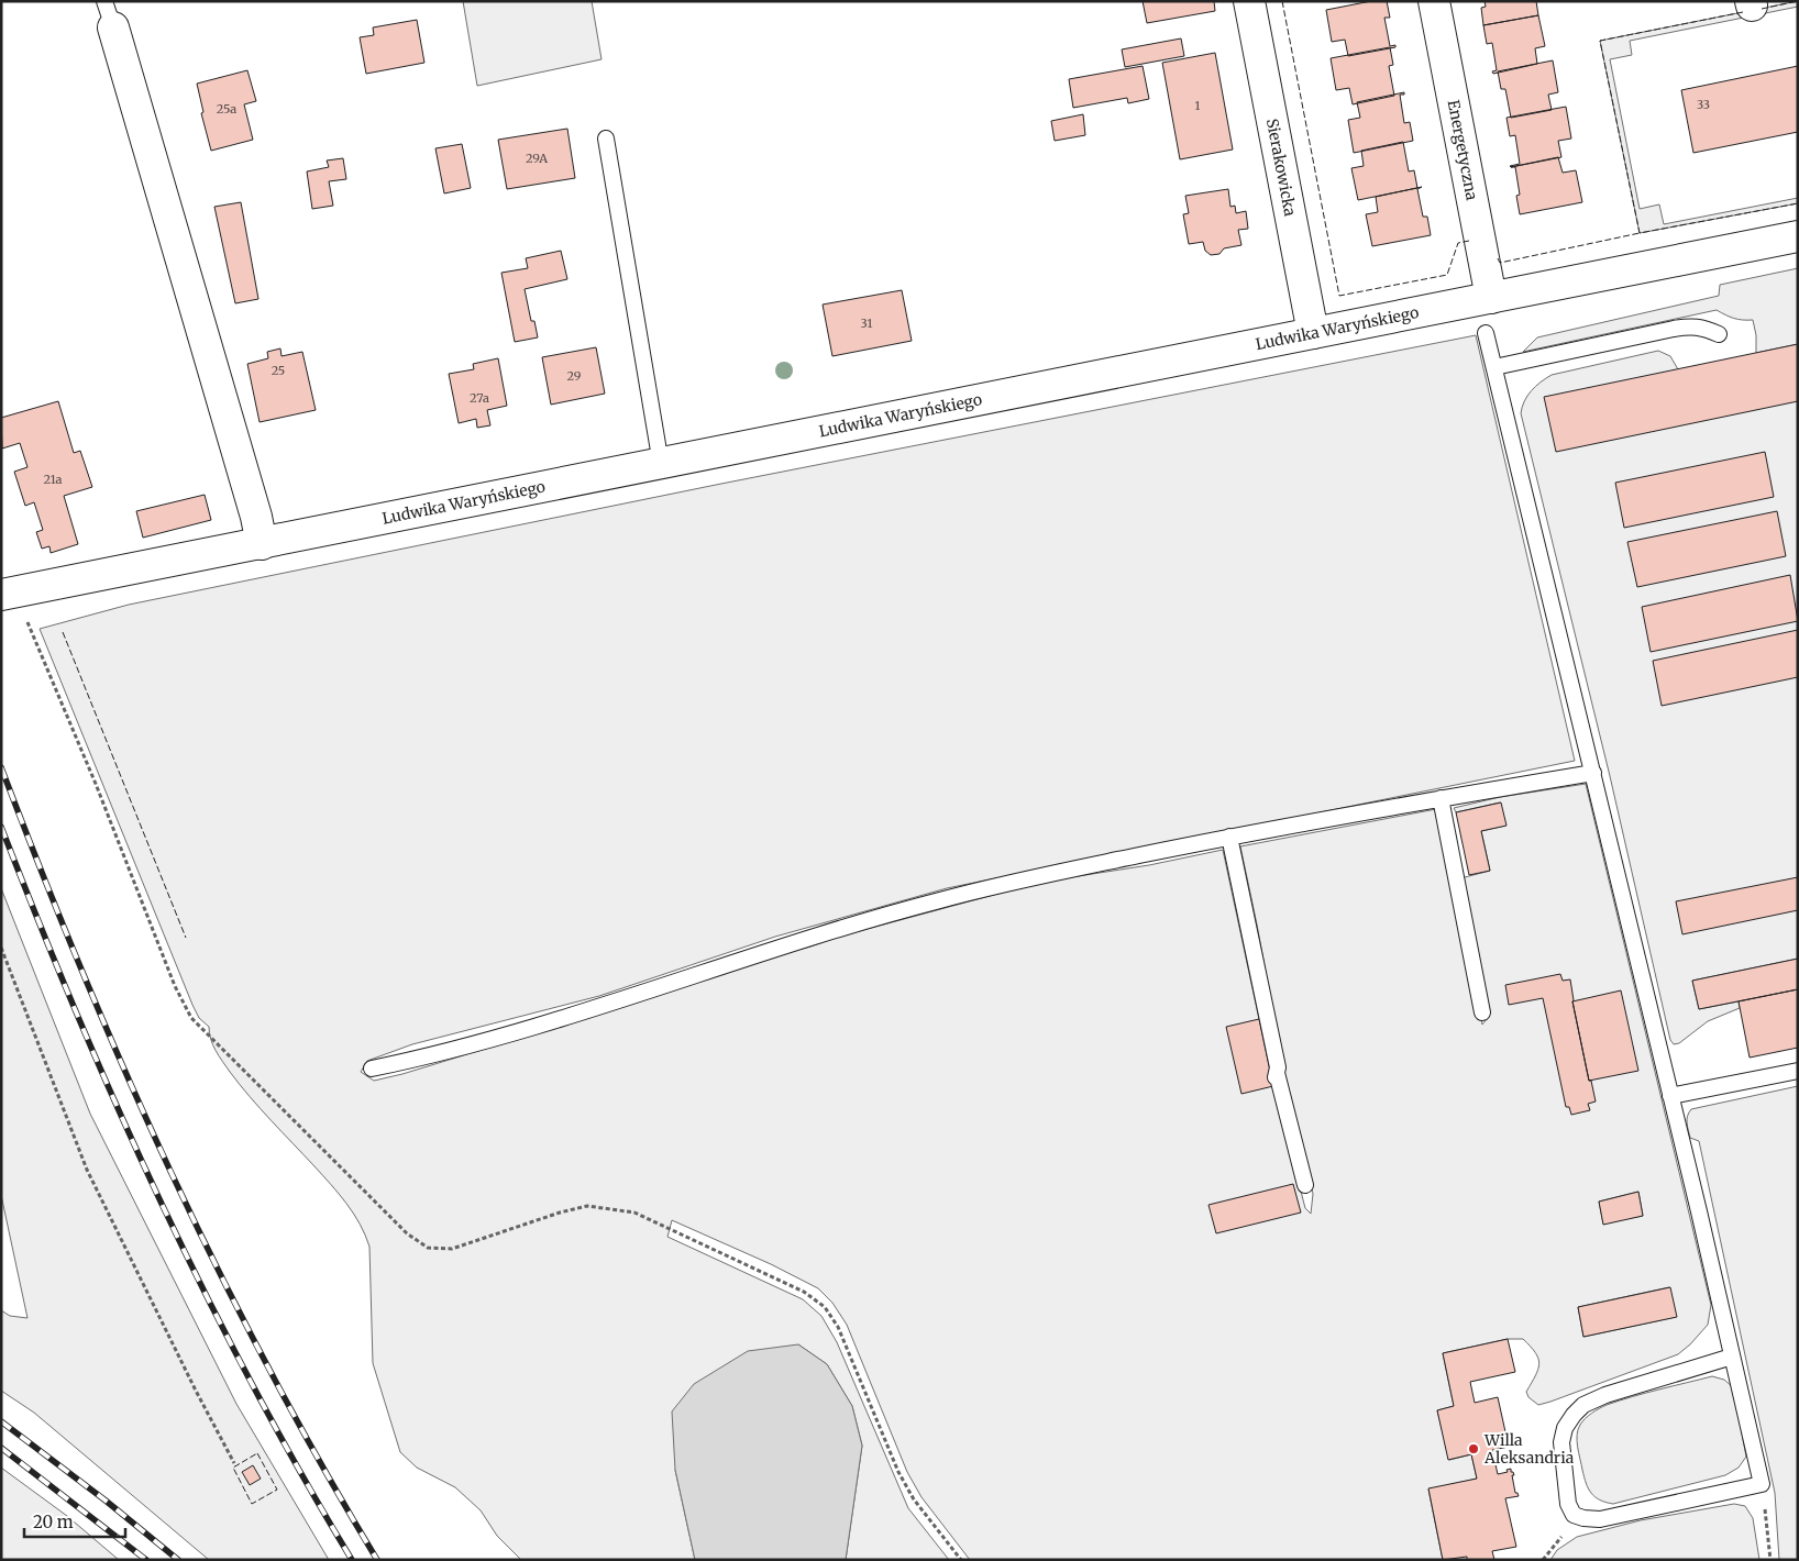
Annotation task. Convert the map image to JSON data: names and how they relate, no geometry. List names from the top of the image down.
{
  "streets": {
    "street": ["Energetyczna", "Sierakowicka", "Ludwika Waryńskiego"]
  },
  "crossings": [
    ["Energetyczna", "Ludwika Waryńskiego"],
    ["Sierakowicka", "Ludwika Waryńskiego"]
  ],
  "places": ["Willa Aleksandria"],
  "house_numbers": [
    "33",
    "1",
    "25a",
    "29A",
    "31",
    "25",
    "29",
    "27a",
    "21a"
  ],
  "scale_bar": "20 m"
}
